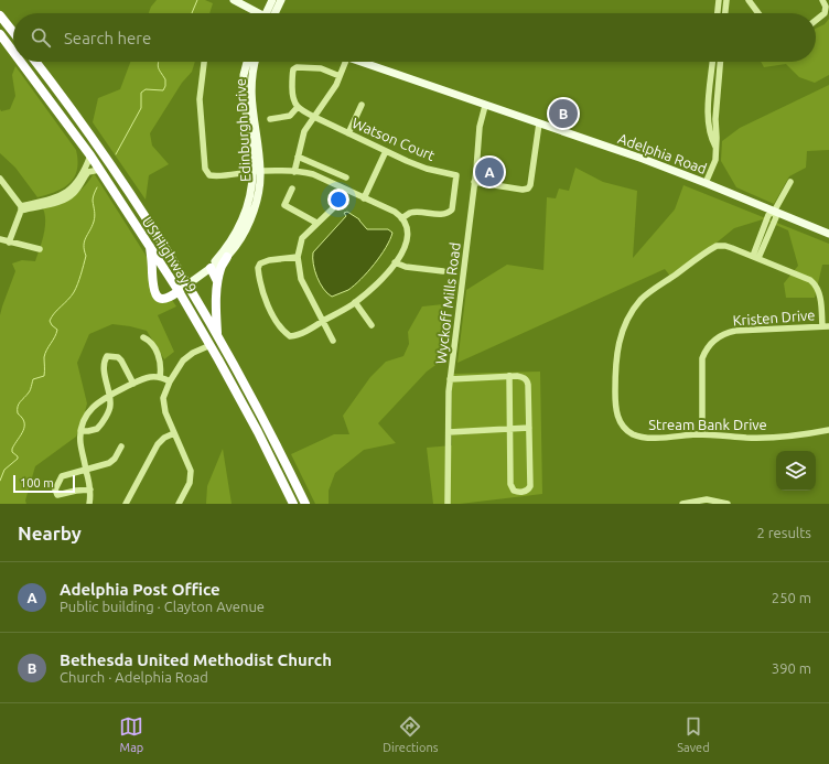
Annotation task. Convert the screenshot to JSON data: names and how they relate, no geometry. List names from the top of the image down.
{
  "streets": {
    "highway": ["US Highway 9"],
    "main road": ["Edinburgh Drive", "Adelphia Road"],
    "street": [
      "Watson Court",
      "Wyckoff Mills Road",
      "Kristen Drive",
      "Stream Bank Drive"
    ]
  },
  "crossings": [
    ["Edinburgh Drive", "US Highway 9"],
    ["Adelphia Road", "Wyckoff Mills Road"],
    ["Kristen Drive", "Stream Bank Drive"]
  ],
  "scale_bar": "100 m",
  "page": {
    "search": "Search here",
    "pins": ["B", "A"],
    "scale": "100 m",
    "heading": ["Nearby", "2 results"],
    "list": [
      {
        "mark": "A",
        "name": "Adelphia Post Office",
        "note": "Public building · Clayton Avenue",
        "value": "250 m"
      },
      {
        "mark": "B",
        "name": "Bethesda United Methodist Church",
        "note": "Church · Adelphia Road",
        "value": "390 m"
      }
    ],
    "nav": ["Map", "Directions", "Saved"]
  }
}
